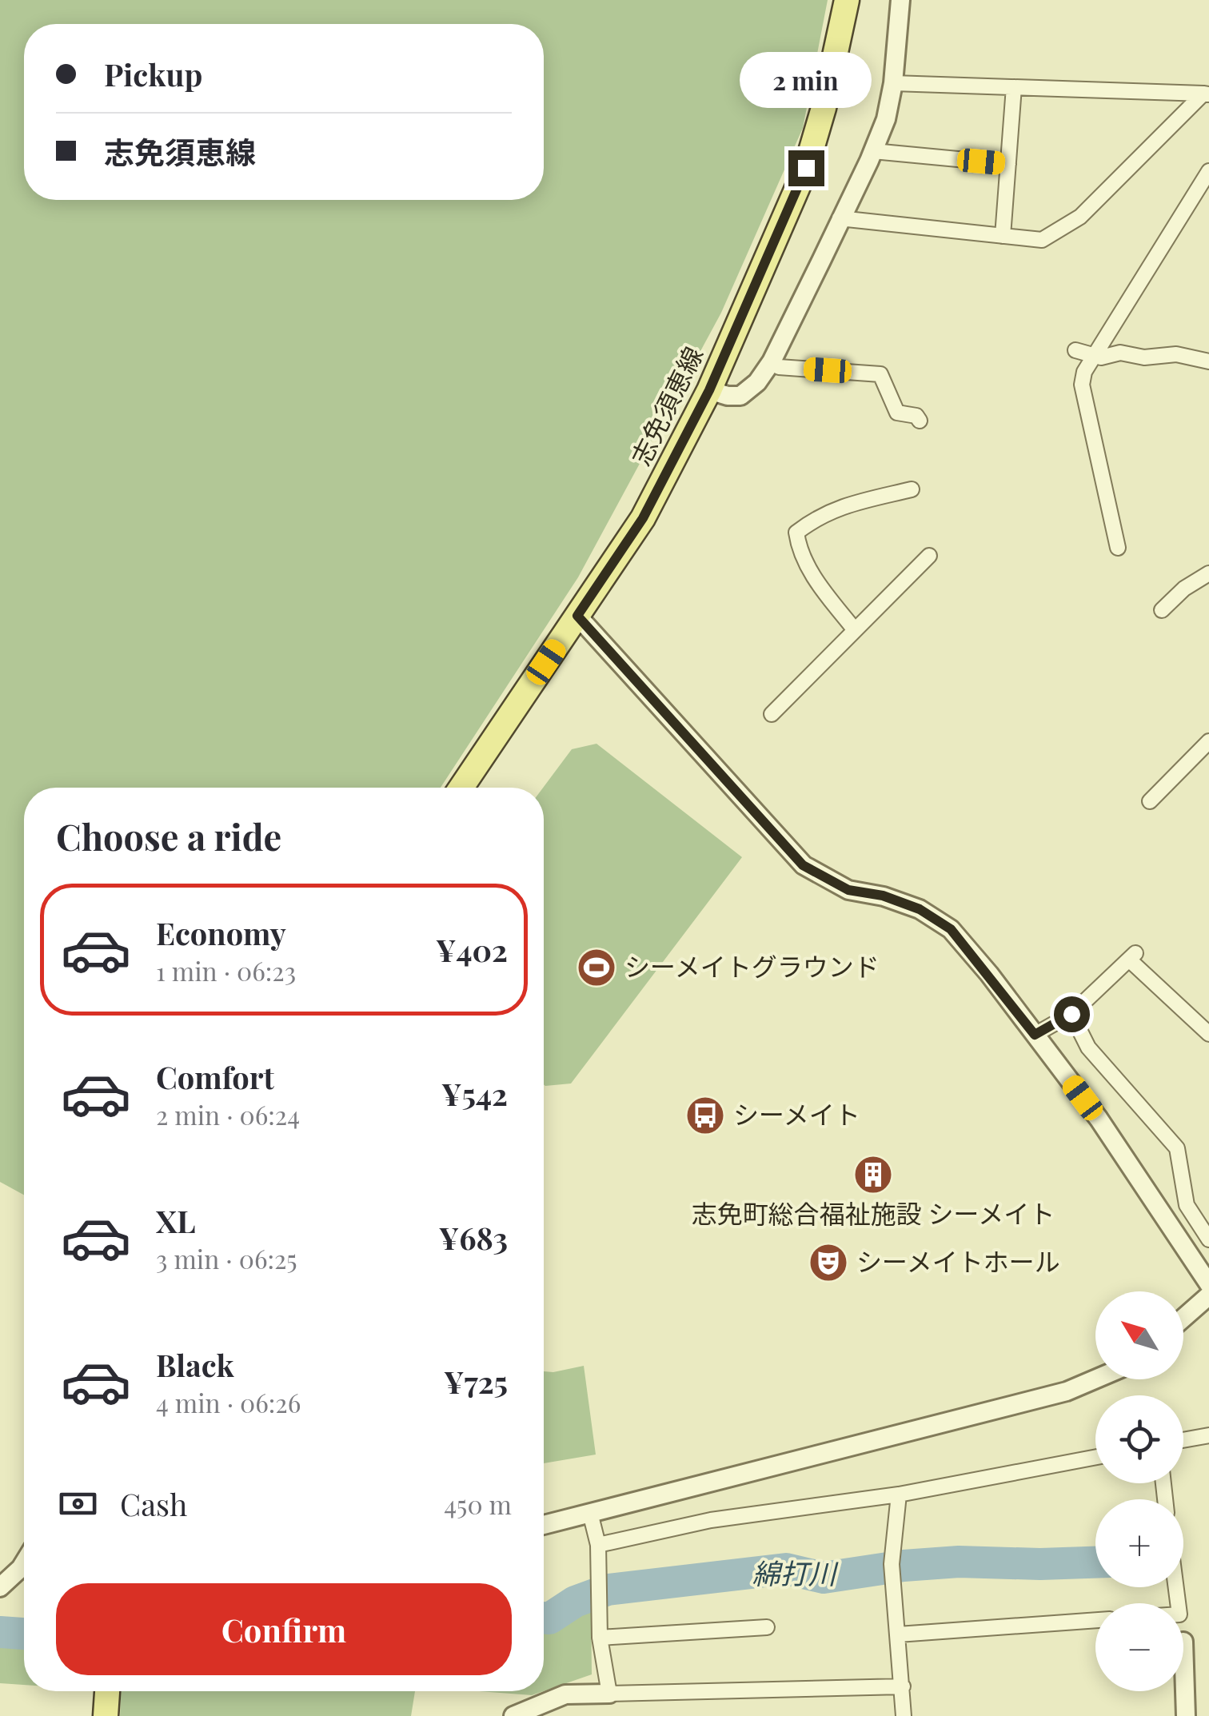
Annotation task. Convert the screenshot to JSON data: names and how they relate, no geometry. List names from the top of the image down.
{
  "streets": {
    "main road": ["志免須恵線"]
  },
  "water": ["綿打川"],
  "places": {
    "sports": ["シーメイトグラウンド"],
    "bus stop": ["シーメイト"],
    "building": ["志免町総合福祉施設 シーメイト"],
    "theatre": ["シーメイトホール"]
  },
  "north": "top left",
  "page": {
    "banner": ["Pickup", "志免須恵線"],
    "bubble": "2 min",
    "heading": "Choose a ride",
    "list": [
      {
        "name": "Economy",
        "note": "1 min · 06:23",
        "value": "¥402"
      },
      {
        "name": "Comfort",
        "note": "2 min · 06:24",
        "value": "¥542"
      },
      {
        "name": "XL",
        "note": "3 min · 06:25",
        "value": "¥683"
      },
      {
        "name": "Black",
        "note": "4 min · 06:26",
        "value": "¥725"
      }
    ],
    "map_buttons": ["+", "−"],
    "pay": ["Cash", "450 m"],
    "buttons": "Confirm"
  }
}
